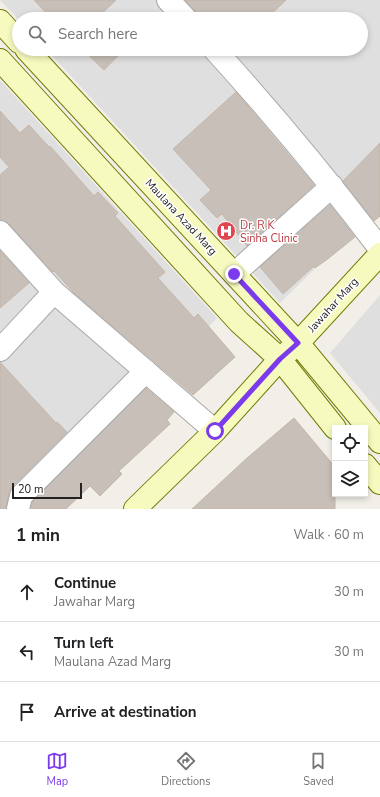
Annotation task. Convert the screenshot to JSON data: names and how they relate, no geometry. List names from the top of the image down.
{
  "streets": {
    "street": ["Maulana Azad Marg", "Jawahar Marg"]
  },
  "crossings": [
    ["Maulana Azad Marg", "Jawahar Marg"]
  ],
  "places": {
    "hospital": ["Dr. R K Sinha Clinic"]
  },
  "scale_bar": "20 m",
  "page": {
    "search": "Search here",
    "scale": "20 m",
    "heading": ["1 min", "Walk · 60 m"],
    "list": [
      ["Continue", "Jawahar Marg", "30 m"],
      ["Turn left", "Maulana Azad Marg", "30 m"],
      "Arrive at destination"
    ],
    "nav": ["Map", "Directions", "Saved"]
  }
}
